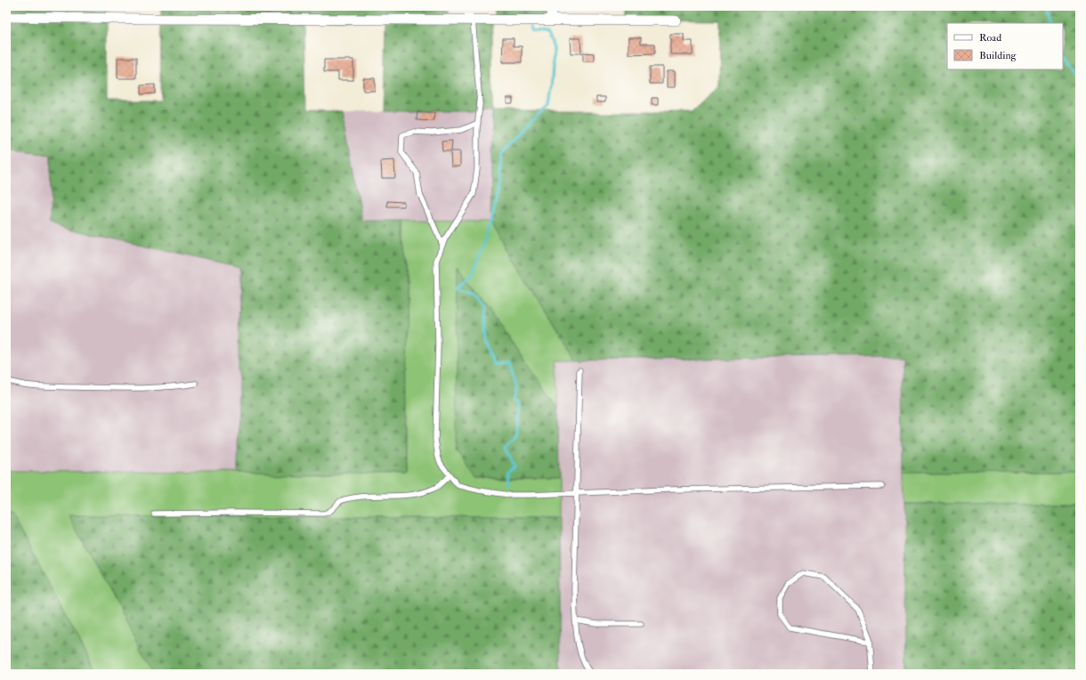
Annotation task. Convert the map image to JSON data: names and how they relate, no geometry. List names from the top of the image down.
{
  "legend": ["Road", "Building"]
}
